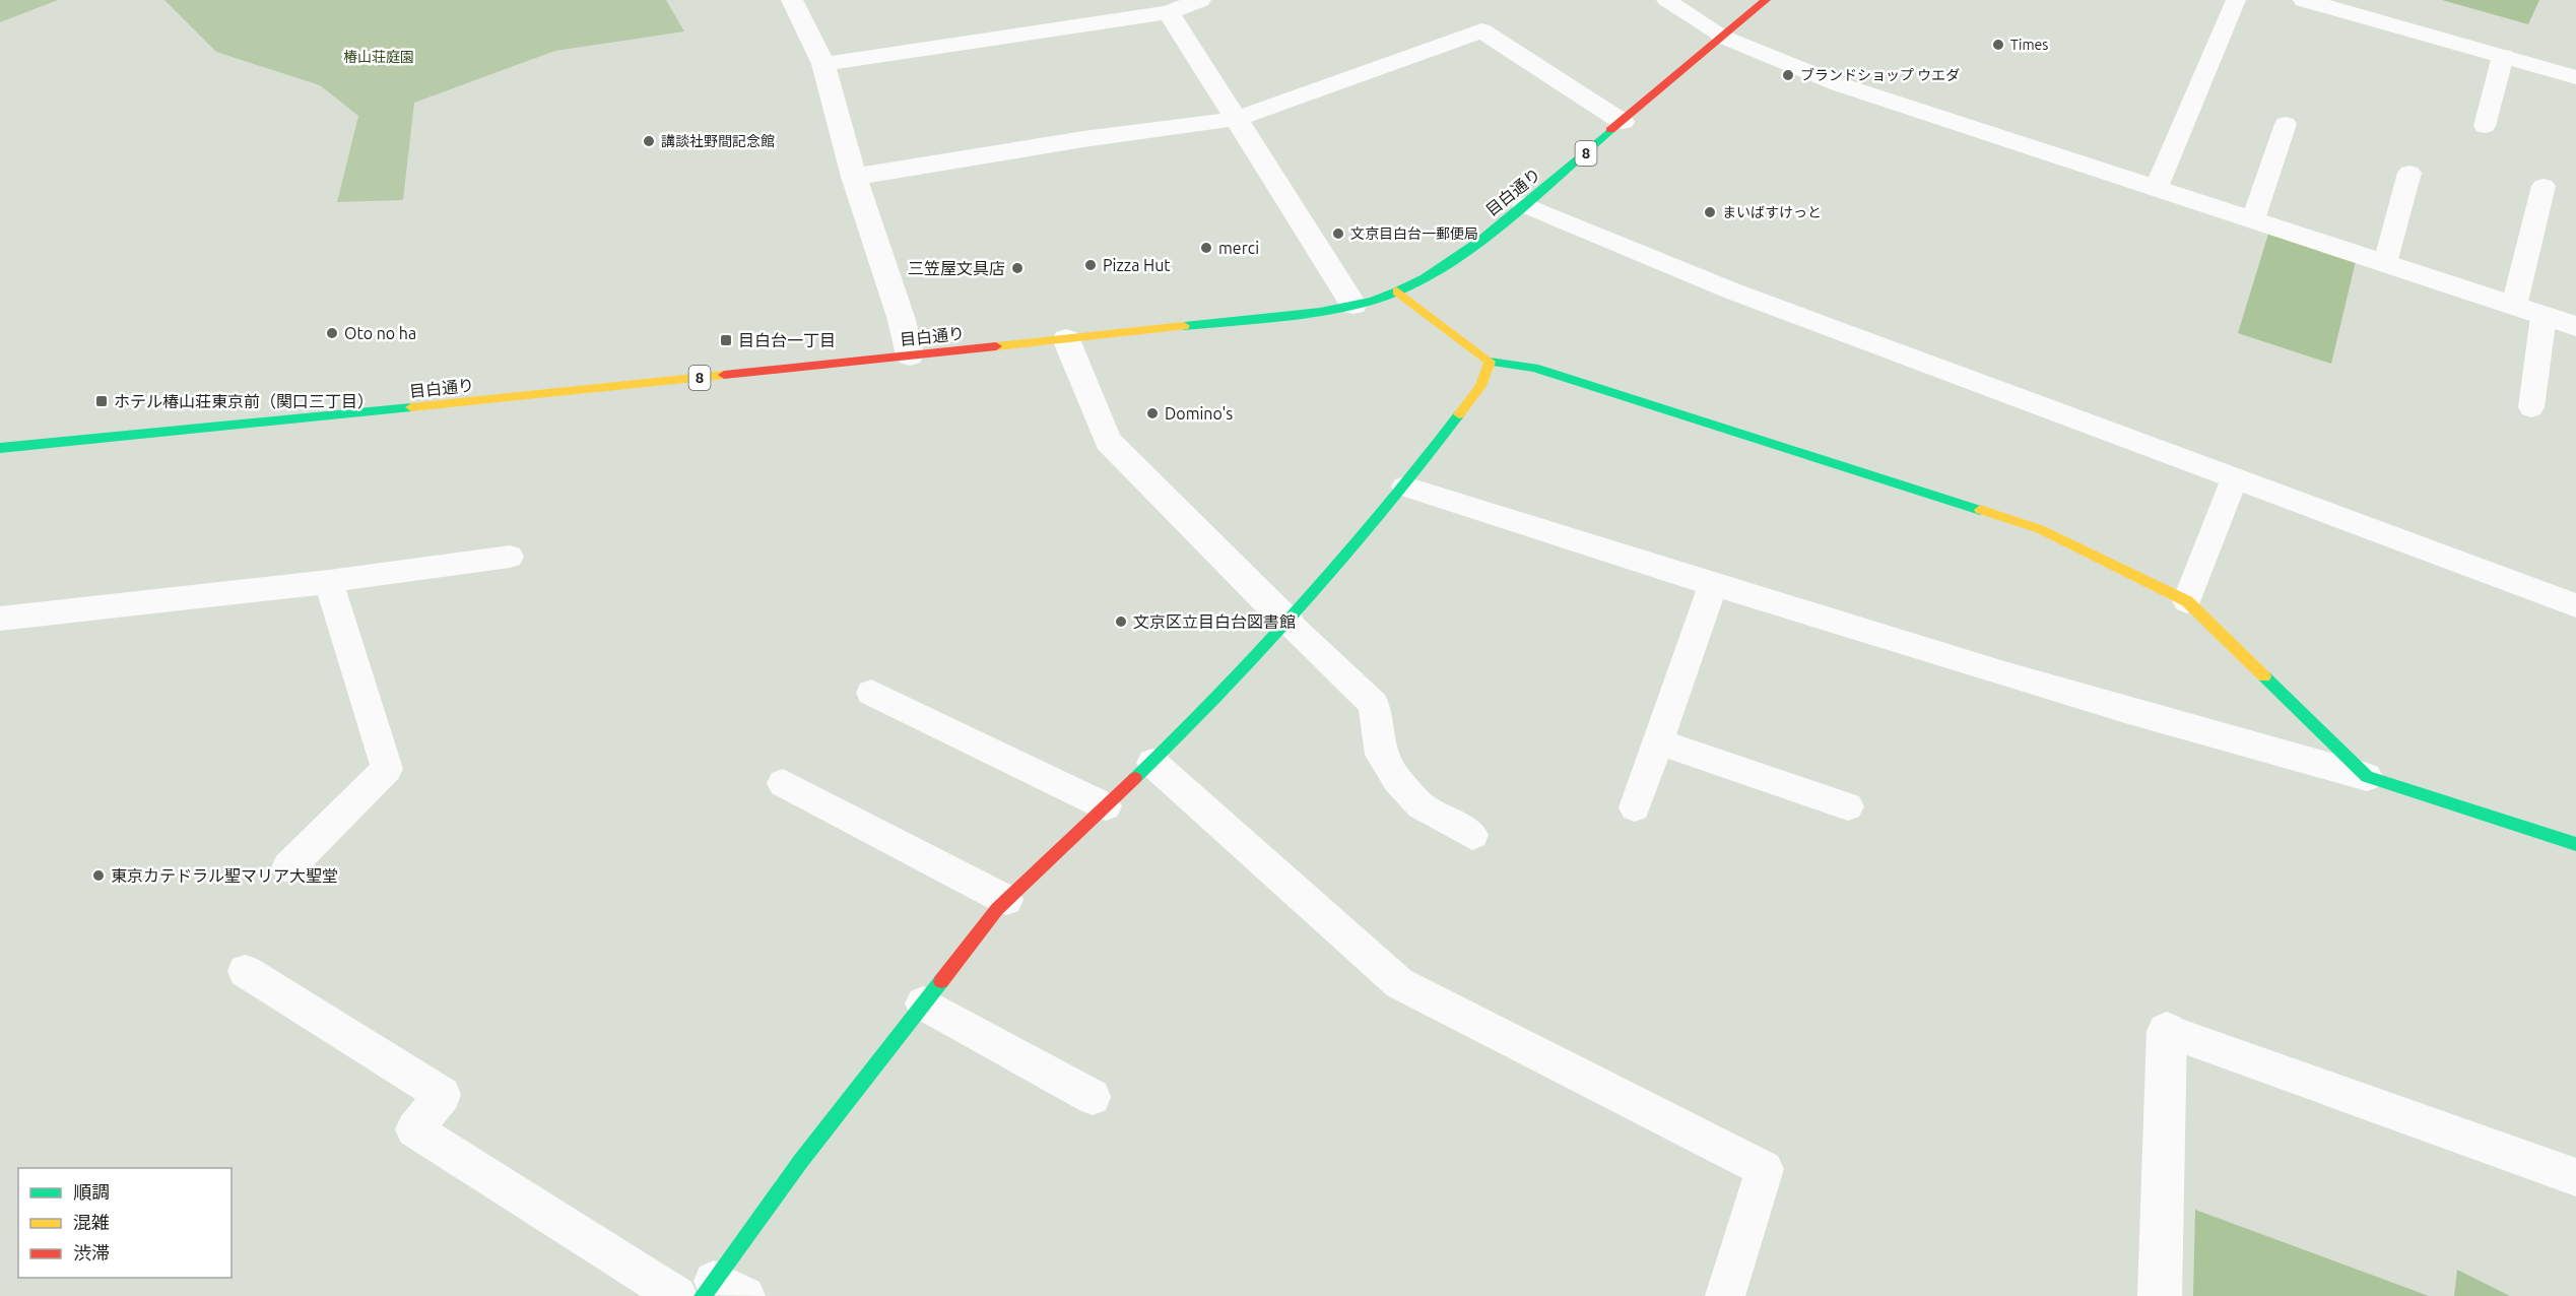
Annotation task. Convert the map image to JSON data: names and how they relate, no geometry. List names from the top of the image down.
{
  "streets": {
    "street": ["8", "目白通り"]
  },
  "parks": ["椿山荘庭園"],
  "places": {
    "other": [
      "Times",
      "ブランドショップ ウエダ",
      "講談社野間記念館",
      "まいばすけっと",
      "文京目白台一郵便局",
      "merci",
      "Pizza Hut",
      "三笠屋文具店",
      "Oto no ha",
      "Domino's",
      "文京区立目白台図書館",
      "東京カテドラル聖マリア大聖堂"
    ],
    "transit": ["目白台一丁目", "ホテル椿山荘東京前（関口三丁目）"]
  },
  "legend": ["順調", "混雑", "渋滞"]
}
